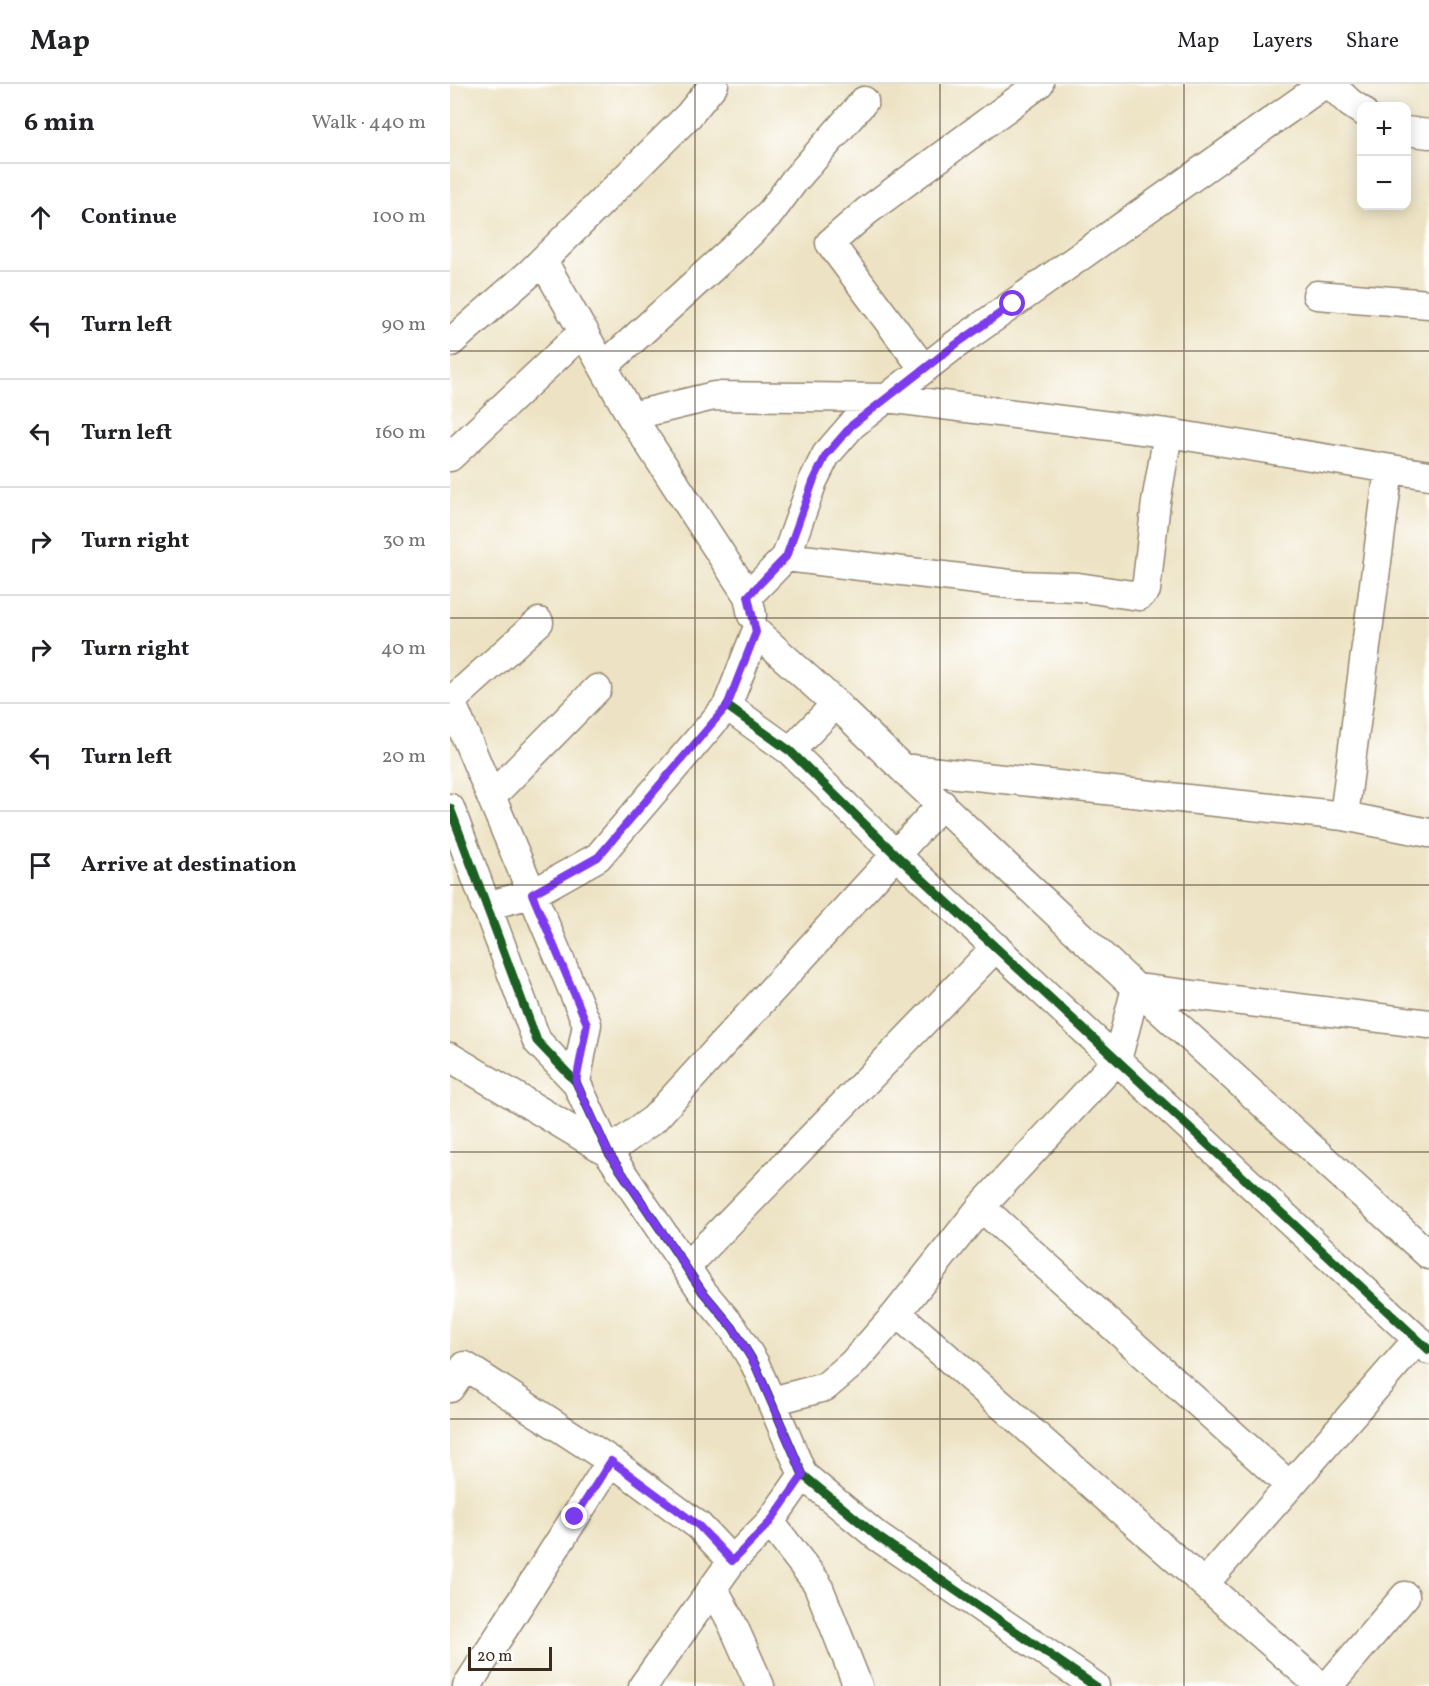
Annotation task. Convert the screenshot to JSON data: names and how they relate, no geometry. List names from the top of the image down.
{
  "scale_bar": "20 m",
  "page": {
    "header": "Map",
    "nav": ["Map", "Layers", "Share"],
    "heading": ["6 min", "Walk · 440 m"],
    "map_buttons": ["+", "−"],
    "list": [
      ["Continue", "100 m"],
      ["Turn left", "90 m"],
      ["Turn left", "160 m"],
      ["Turn right", "30 m"],
      ["Turn right", "40 m"],
      ["Turn left", "20 m"],
      "Arrive at destination"
    ],
    "scale": "20 m"
  }
}
